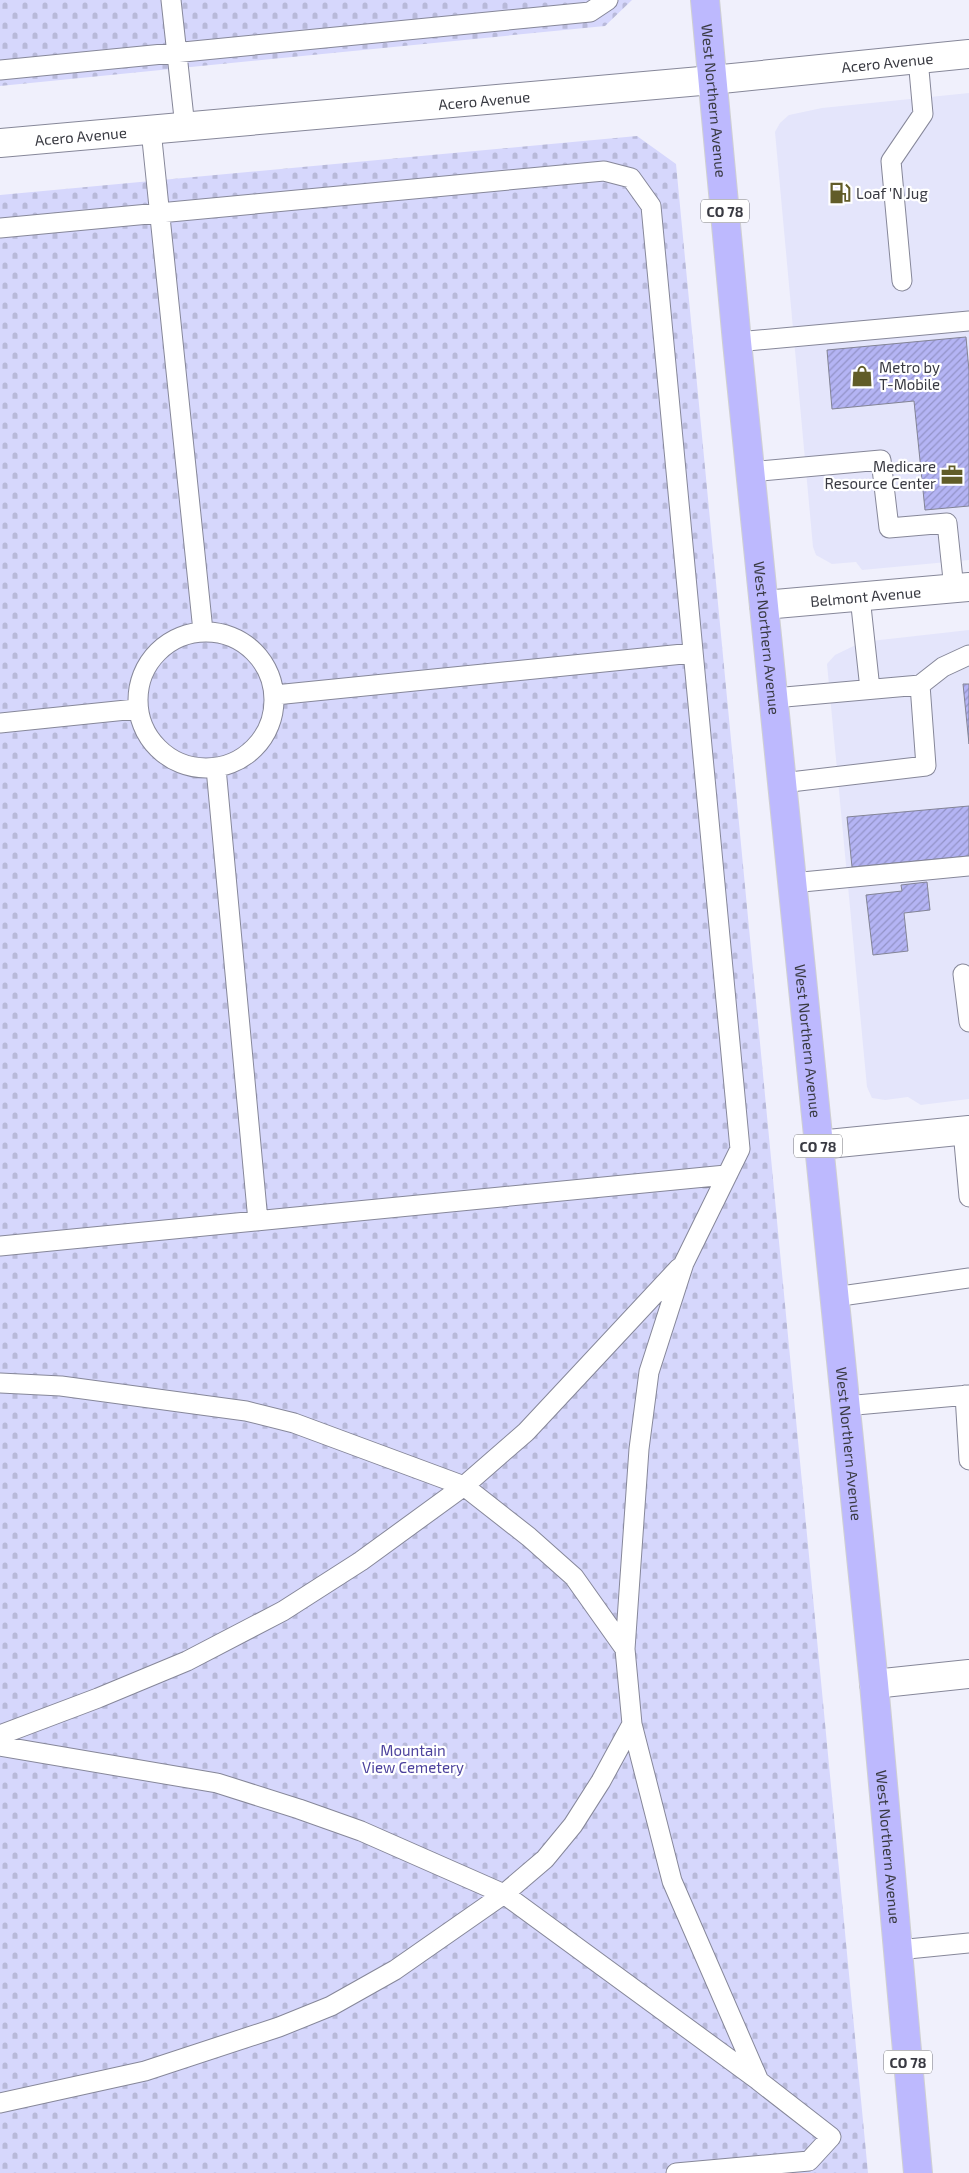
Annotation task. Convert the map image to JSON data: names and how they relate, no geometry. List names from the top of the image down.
{
  "streets": {
    "main road": ["West Northern Avenue", "CO 78"],
    "street": ["Acero Avenue", "Belmont Avenue"]
  },
  "crossings": [
    ["Acero Avenue", "West Northern Avenue"],
    ["West Northern Avenue", "Belmont Avenue"]
  ],
  "parks": ["Mountain View Cemetery"],
  "places": {
    "fuel station": ["Loaf 'N Jug"],
    "shop": ["Metro by T-Mobile"],
    "office": ["Medicare Resource Center"]
  }
}
